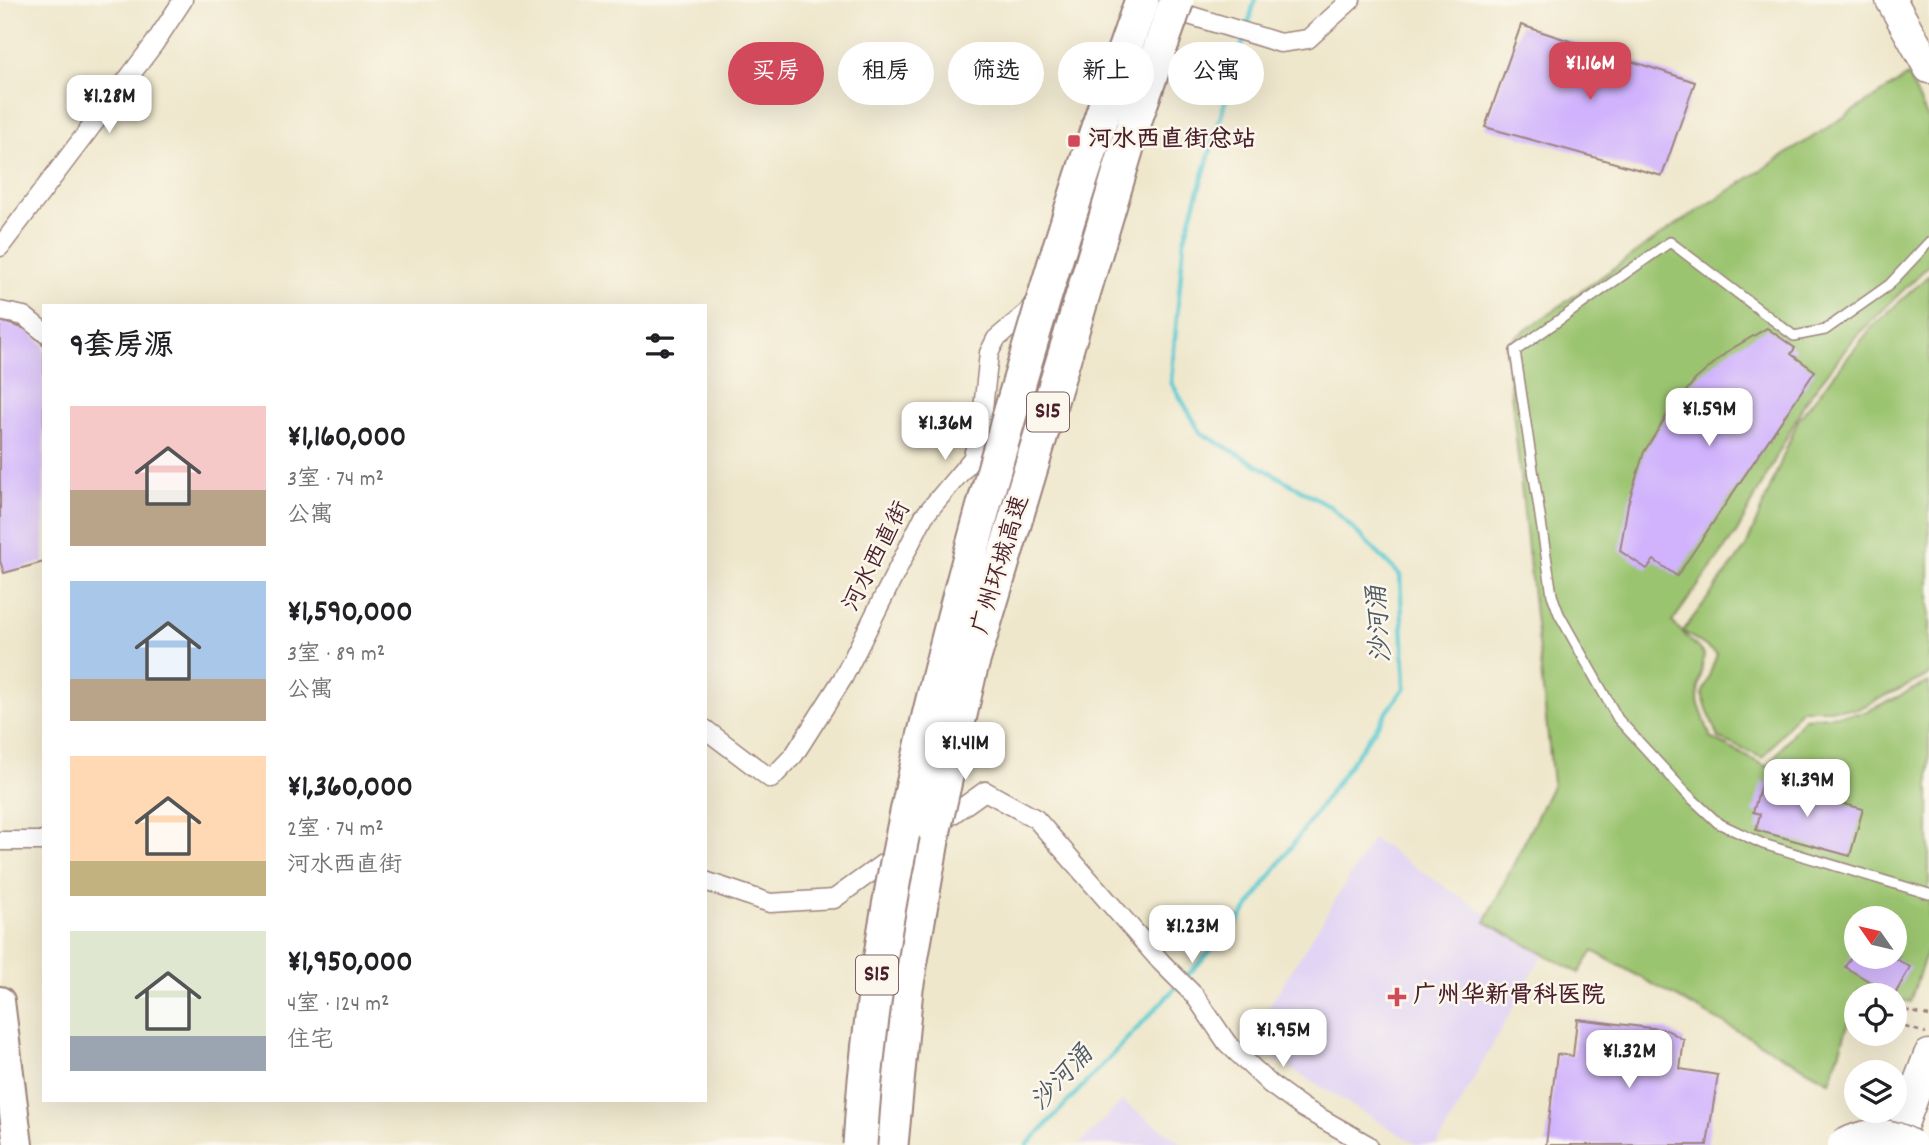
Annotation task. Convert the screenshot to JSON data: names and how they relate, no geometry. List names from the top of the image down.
{
  "streets": {
    "highway": ["S15", "广州环城高速"],
    "street": ["河水西直街"]
  },
  "water": ["沙河涌"],
  "places": {
    "transit": ["河水西直街总站"],
    "health": ["广州华新骨科医院"]
  },
  "north": "top left",
  "page": {
    "price": [
      "¥1.16M",
      "¥1.28M",
      "¥1.59M",
      "¥1.36M",
      "¥1.41M",
      "¥1.39M",
      "¥1.23M",
      "¥1.95M",
      "¥1.32M"
    ],
    "chip": [
      "买房",
      "租房",
      "筛选",
      "新上",
      "公寓"
    ],
    "heading": "9套房源",
    "list": [
      {
        "name": "¥1,160,000",
        "note": "3室 · 74 m² · 公寓"
      },
      {
        "name": "¥1,590,000",
        "note": "3室 · 89 m² · 公寓"
      },
      {
        "name": "¥1,360,000",
        "note": "2室 · 74 m² · 河水西直街"
      },
      {
        "name": "¥1,950,000",
        "note": "4室 · 124 m² · 住宅"
      }
    ]
  }
}
